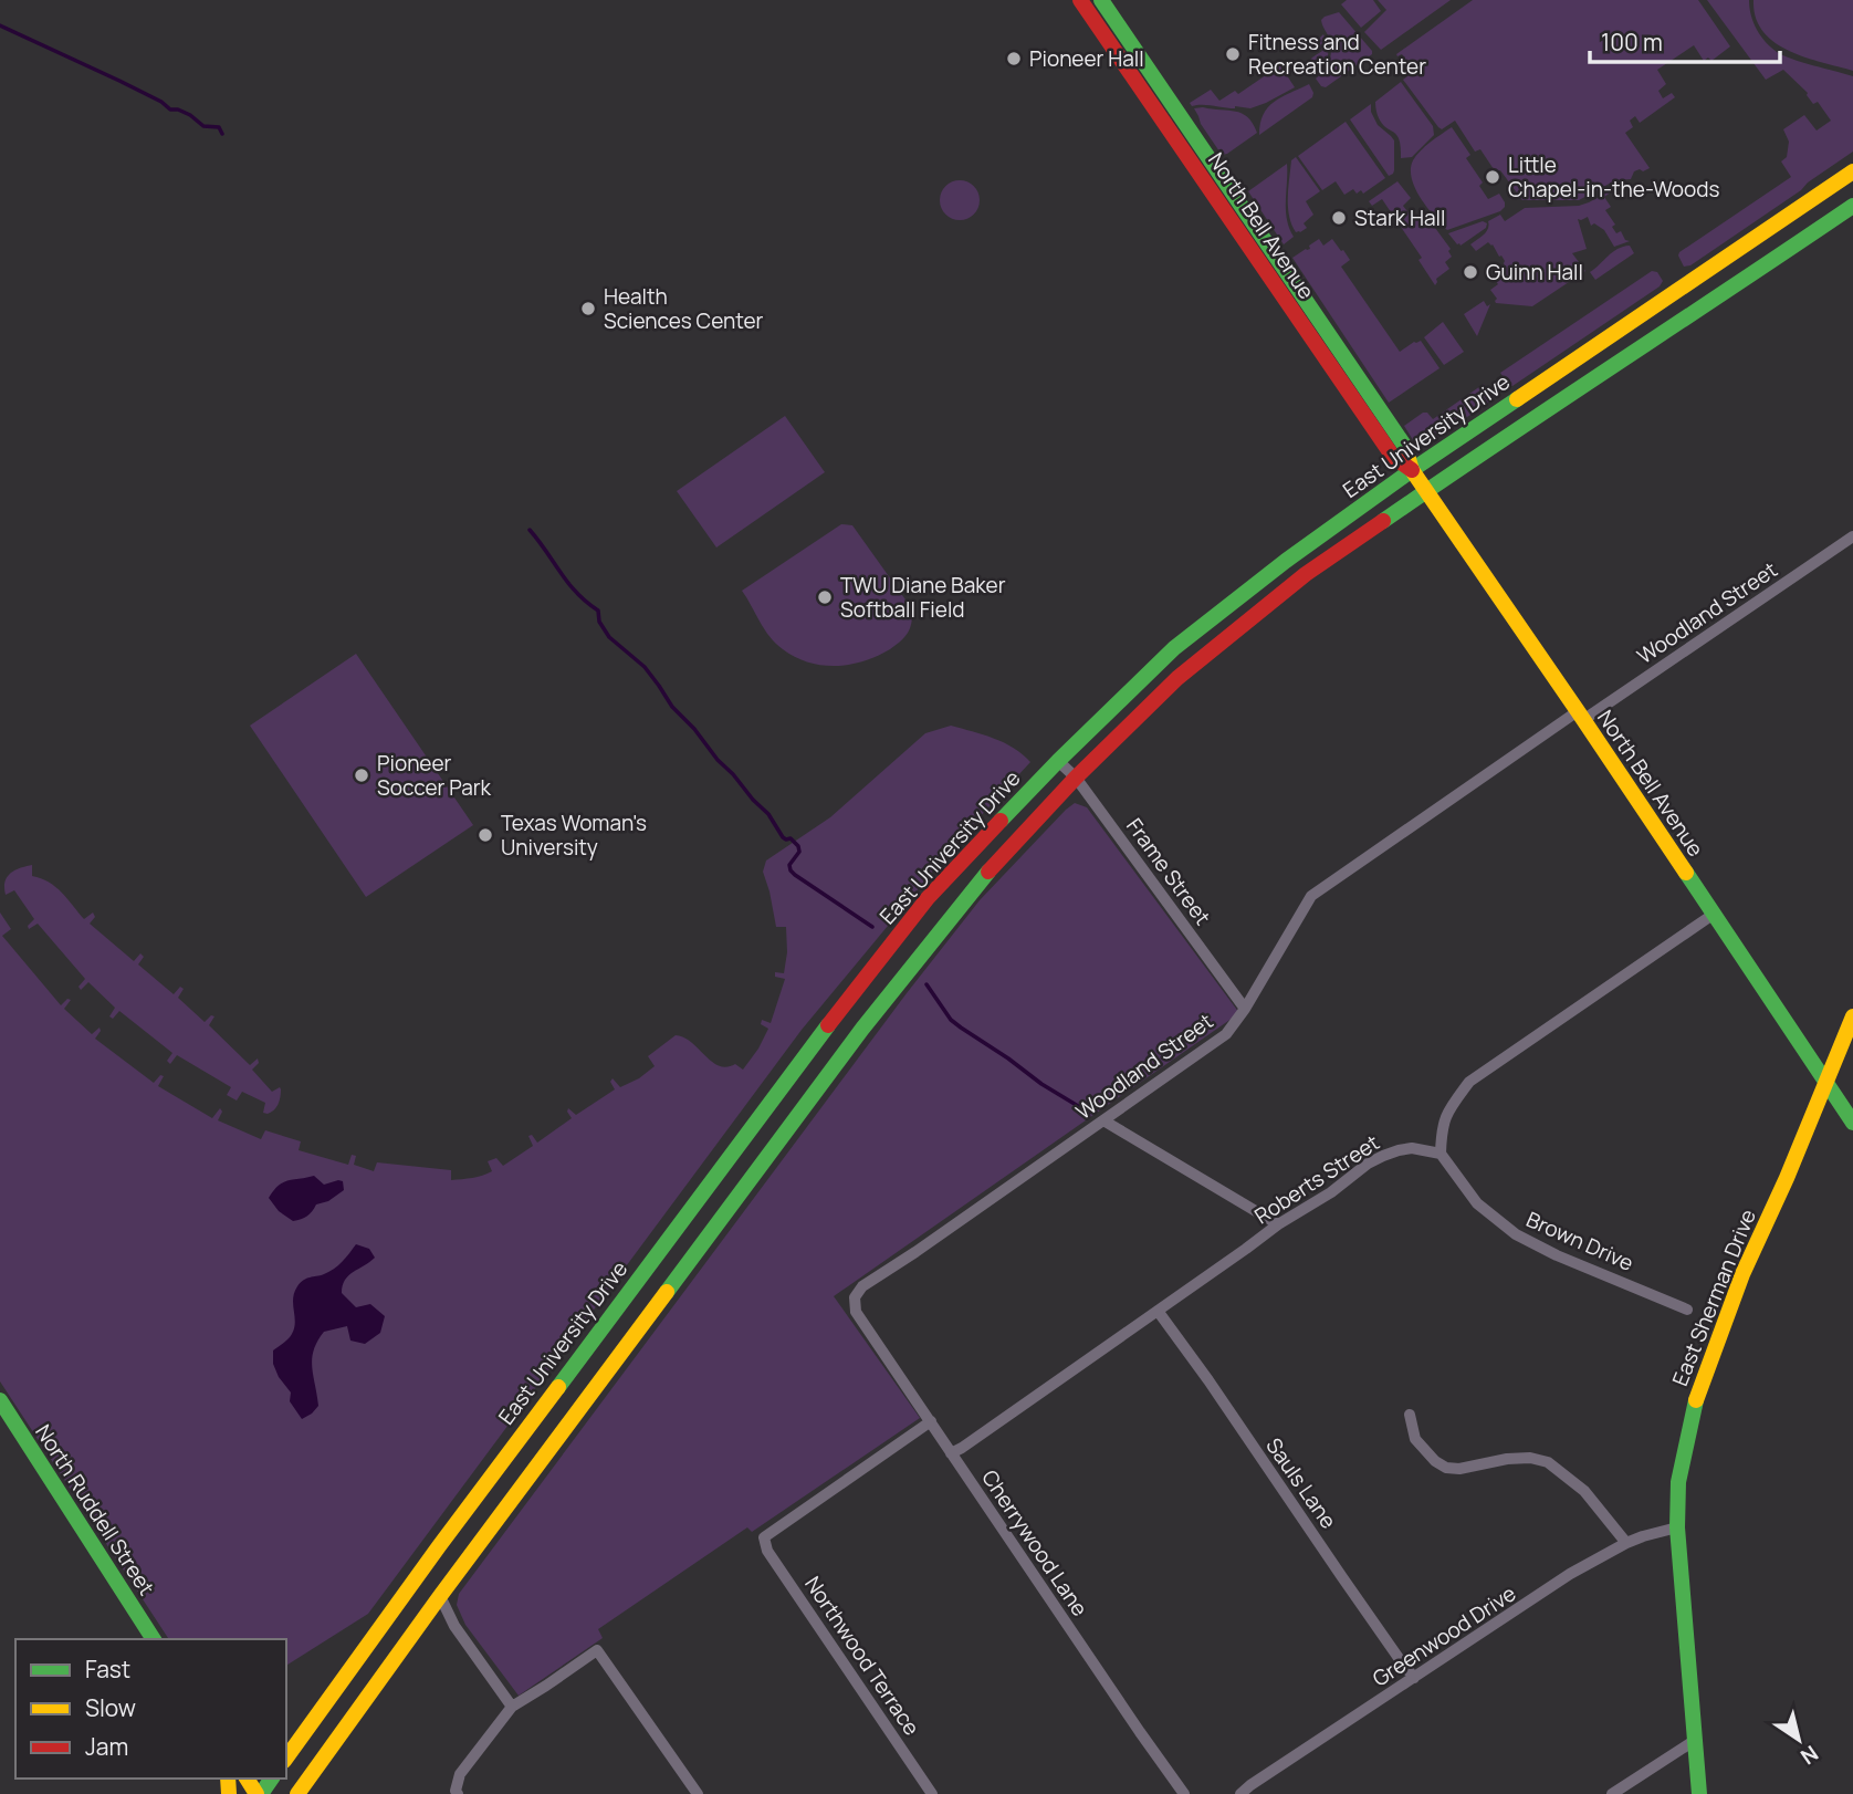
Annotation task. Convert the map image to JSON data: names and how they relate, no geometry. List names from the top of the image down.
{
  "streets": {
    "main road": [
      "North Bell Avenue",
      "East University Drive",
      "East Sherman Drive",
      "North Ruddell Street"
    ],
    "street": [
      "Woodland Street",
      "Frame Street",
      "Roberts Street",
      "Brown Drive",
      "Sauls Lane",
      "Cherrywood Lane",
      "Greenwood Drive",
      "Northwood Terrace"
    ]
  },
  "crossings": [
    ["North Bell Avenue", "East University Drive"],
    ["North Bell Avenue", "Woodland Street"],
    ["North Bell Avenue", "East Sherman Drive"],
    ["East University Drive", "Frame Street"],
    ["Woodland Street", "Frame Street"],
    ["Woodland Street", "Cherrywood Lane"],
    ["Roberts Street", "Brown Drive"],
    ["Roberts Street", "Sauls Lane"],
    ["Roberts Street", "Cherrywood Lane"],
    ["East Sherman Drive", "Greenwood Drive"],
    ["Sauls Lane", "Greenwood Drive"],
    ["Cherrywood Lane", "Northwood Terrace"]
  ],
  "places": [
    "Fitness and Recreation Center",
    "Pioneer Hall",
    "Little Chapel-in-the-Woods",
    "Stark Hall",
    "Guinn Hall",
    "Health Sciences Center",
    "TWU Diane Baker Softball Field",
    "Pioneer Soccer Park",
    "Texas Woman's University"
  ],
  "legend": ["Fast", "Slow", "Jam"],
  "scale_bar": "100 m",
  "north": "bottom right"
}
